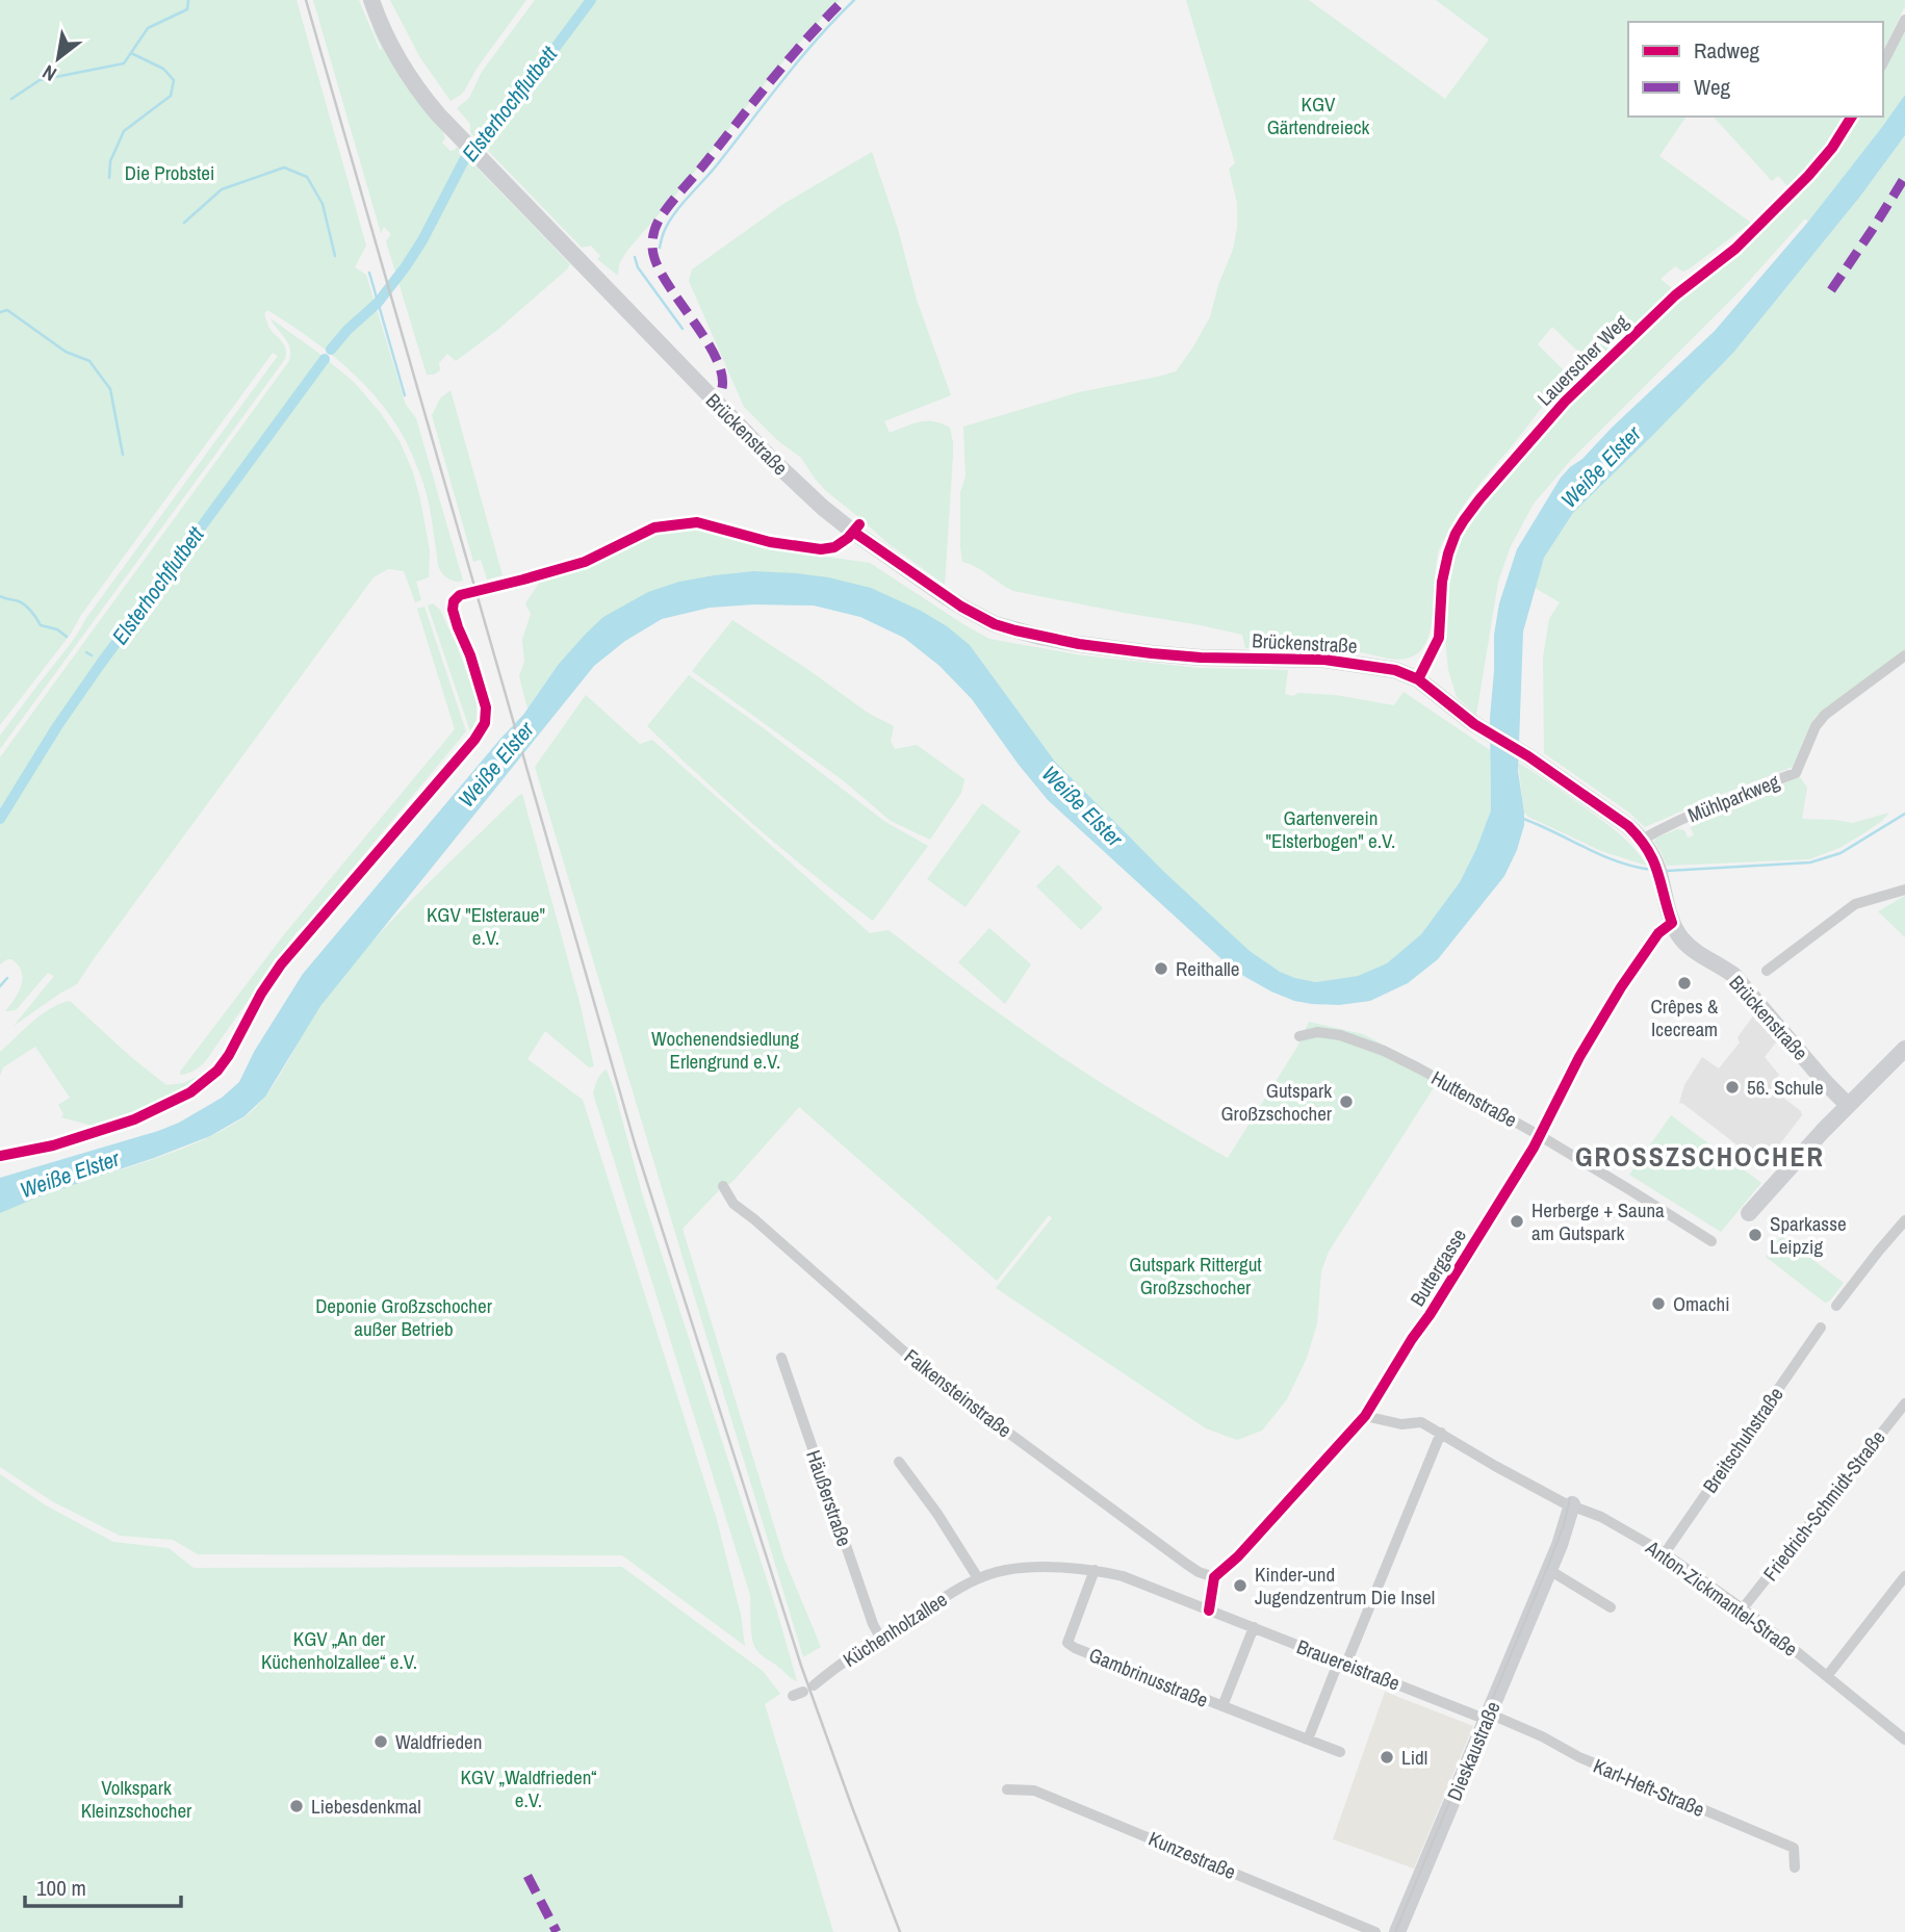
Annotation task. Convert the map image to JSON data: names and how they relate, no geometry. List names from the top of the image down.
{
  "streets": {
    "main road": ["Brückenstraße", "Dieskaustraße"],
    "street": [
      "Lauerscher Weg",
      "Mühlparkweg",
      "Huttenstraße",
      "Buttergasse",
      "Falkensteinstraße",
      "Breitschuhstraße",
      "Häußerstraße",
      "Friedrich-Schmidt-Straße",
      "Anton-Zickmantel-Straße",
      "Küchenholzallee",
      "Brauereistraße",
      "Gambrinusstraße",
      "Karl-Heft-Straße",
      "Kunzestraße"
    ]
  },
  "crossings": [
    ["Lauerscher Weg", "Brückenstraße"],
    ["Brückenstraße", "Mühlparkweg"],
    ["Brückenstraße", "Buttergasse"],
    ["Huttenstraße", "Buttergasse"],
    ["Buttergasse", "Falkensteinstraße"],
    ["Buttergasse", "Anton-Zickmantel-Straße"],
    ["Breitschuhstraße", "Anton-Zickmantel-Straße"],
    ["Häußerstraße", "Küchenholzallee"],
    ["Friedrich-Schmidt-Straße", "Anton-Zickmantel-Straße"],
    ["Anton-Zickmantel-Straße", "Dieskaustraße"],
    ["Küchenholzallee", "Brauereistraße"],
    ["Küchenholzallee", "Gambrinusstraße"],
    ["Brauereistraße", "Gambrinusstraße"],
    ["Brauereistraße", "Dieskaustraße"],
    ["Brauereistraße", "Karl-Heft-Straße"],
    ["Dieskaustraße", "Karl-Heft-Straße"]
  ],
  "districts": ["GROSSZSCHOCHER"],
  "water": ["Elsterhochflutbett", "Weiße Elster"],
  "parks": [
    "KGV Gärtendreieck",
    "Die Probstei",
    "Gartenverein \"Elsterbogen\" e.V.",
    "KGV \"Elsteraue\" e.V.",
    "Wochenendsiedlung Erlengrund e.V.",
    "Gutspark Rittergut Großzschocher",
    "Deponie Großzschocher außer Betrieb",
    "KGV „An der Küchenholzallee“ e.V.",
    "KGV „Waldfrieden“ e.V.",
    "Volkspark Kleinzschocher"
  ],
  "places": [
    "Reithalle",
    "Crêpes & Icecream",
    "56. Schule",
    "Gutspark Großzschocher",
    "Herberge + Sauna am Gutspark",
    "Sparkasse Leipzig",
    "Omachi",
    "Kinder-und Jugendzentrum Die Insel",
    "Waldfrieden",
    "Lidl",
    "Liebesdenkmal"
  ],
  "legend": ["Radweg", "Weg"],
  "scale_bar": "100 m",
  "north": "bottom left"
}
